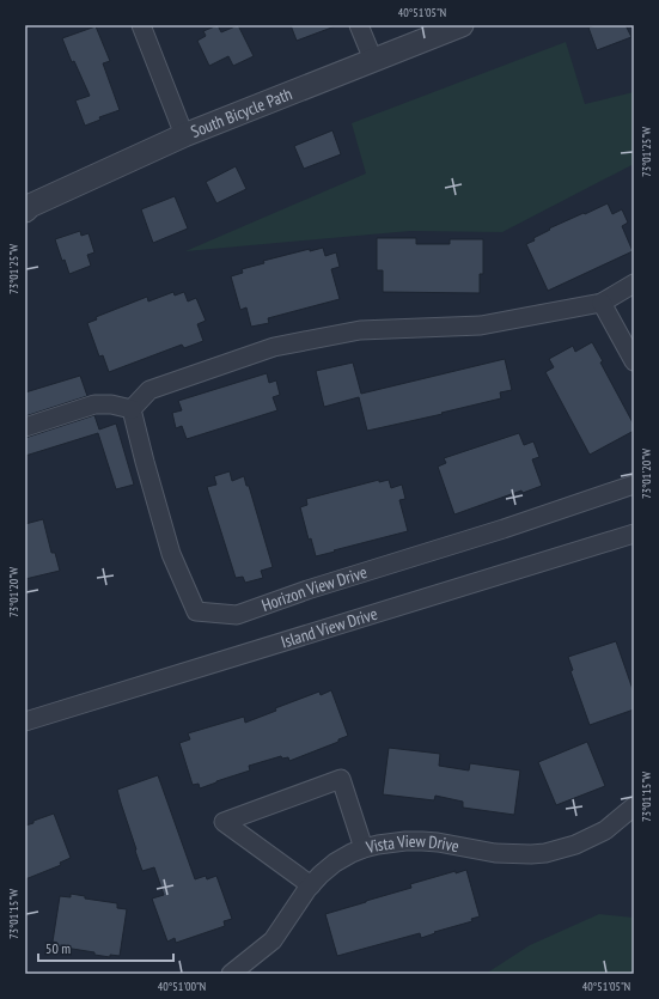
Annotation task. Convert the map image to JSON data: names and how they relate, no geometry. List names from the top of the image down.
{
  "streets": {
    "street": [
      "South Bicycle Path",
      "Horizon View Drive",
      "Island View Drive",
      "Vista View Drive"
    ]
  },
  "scale_bar": "50 m",
  "coordinates": [
    "40°51'05\"N",
    "73°01'25\"W",
    "73°01'20\"W",
    "73°01'15\"W",
    "40°51'00\"N"
  ]
}
